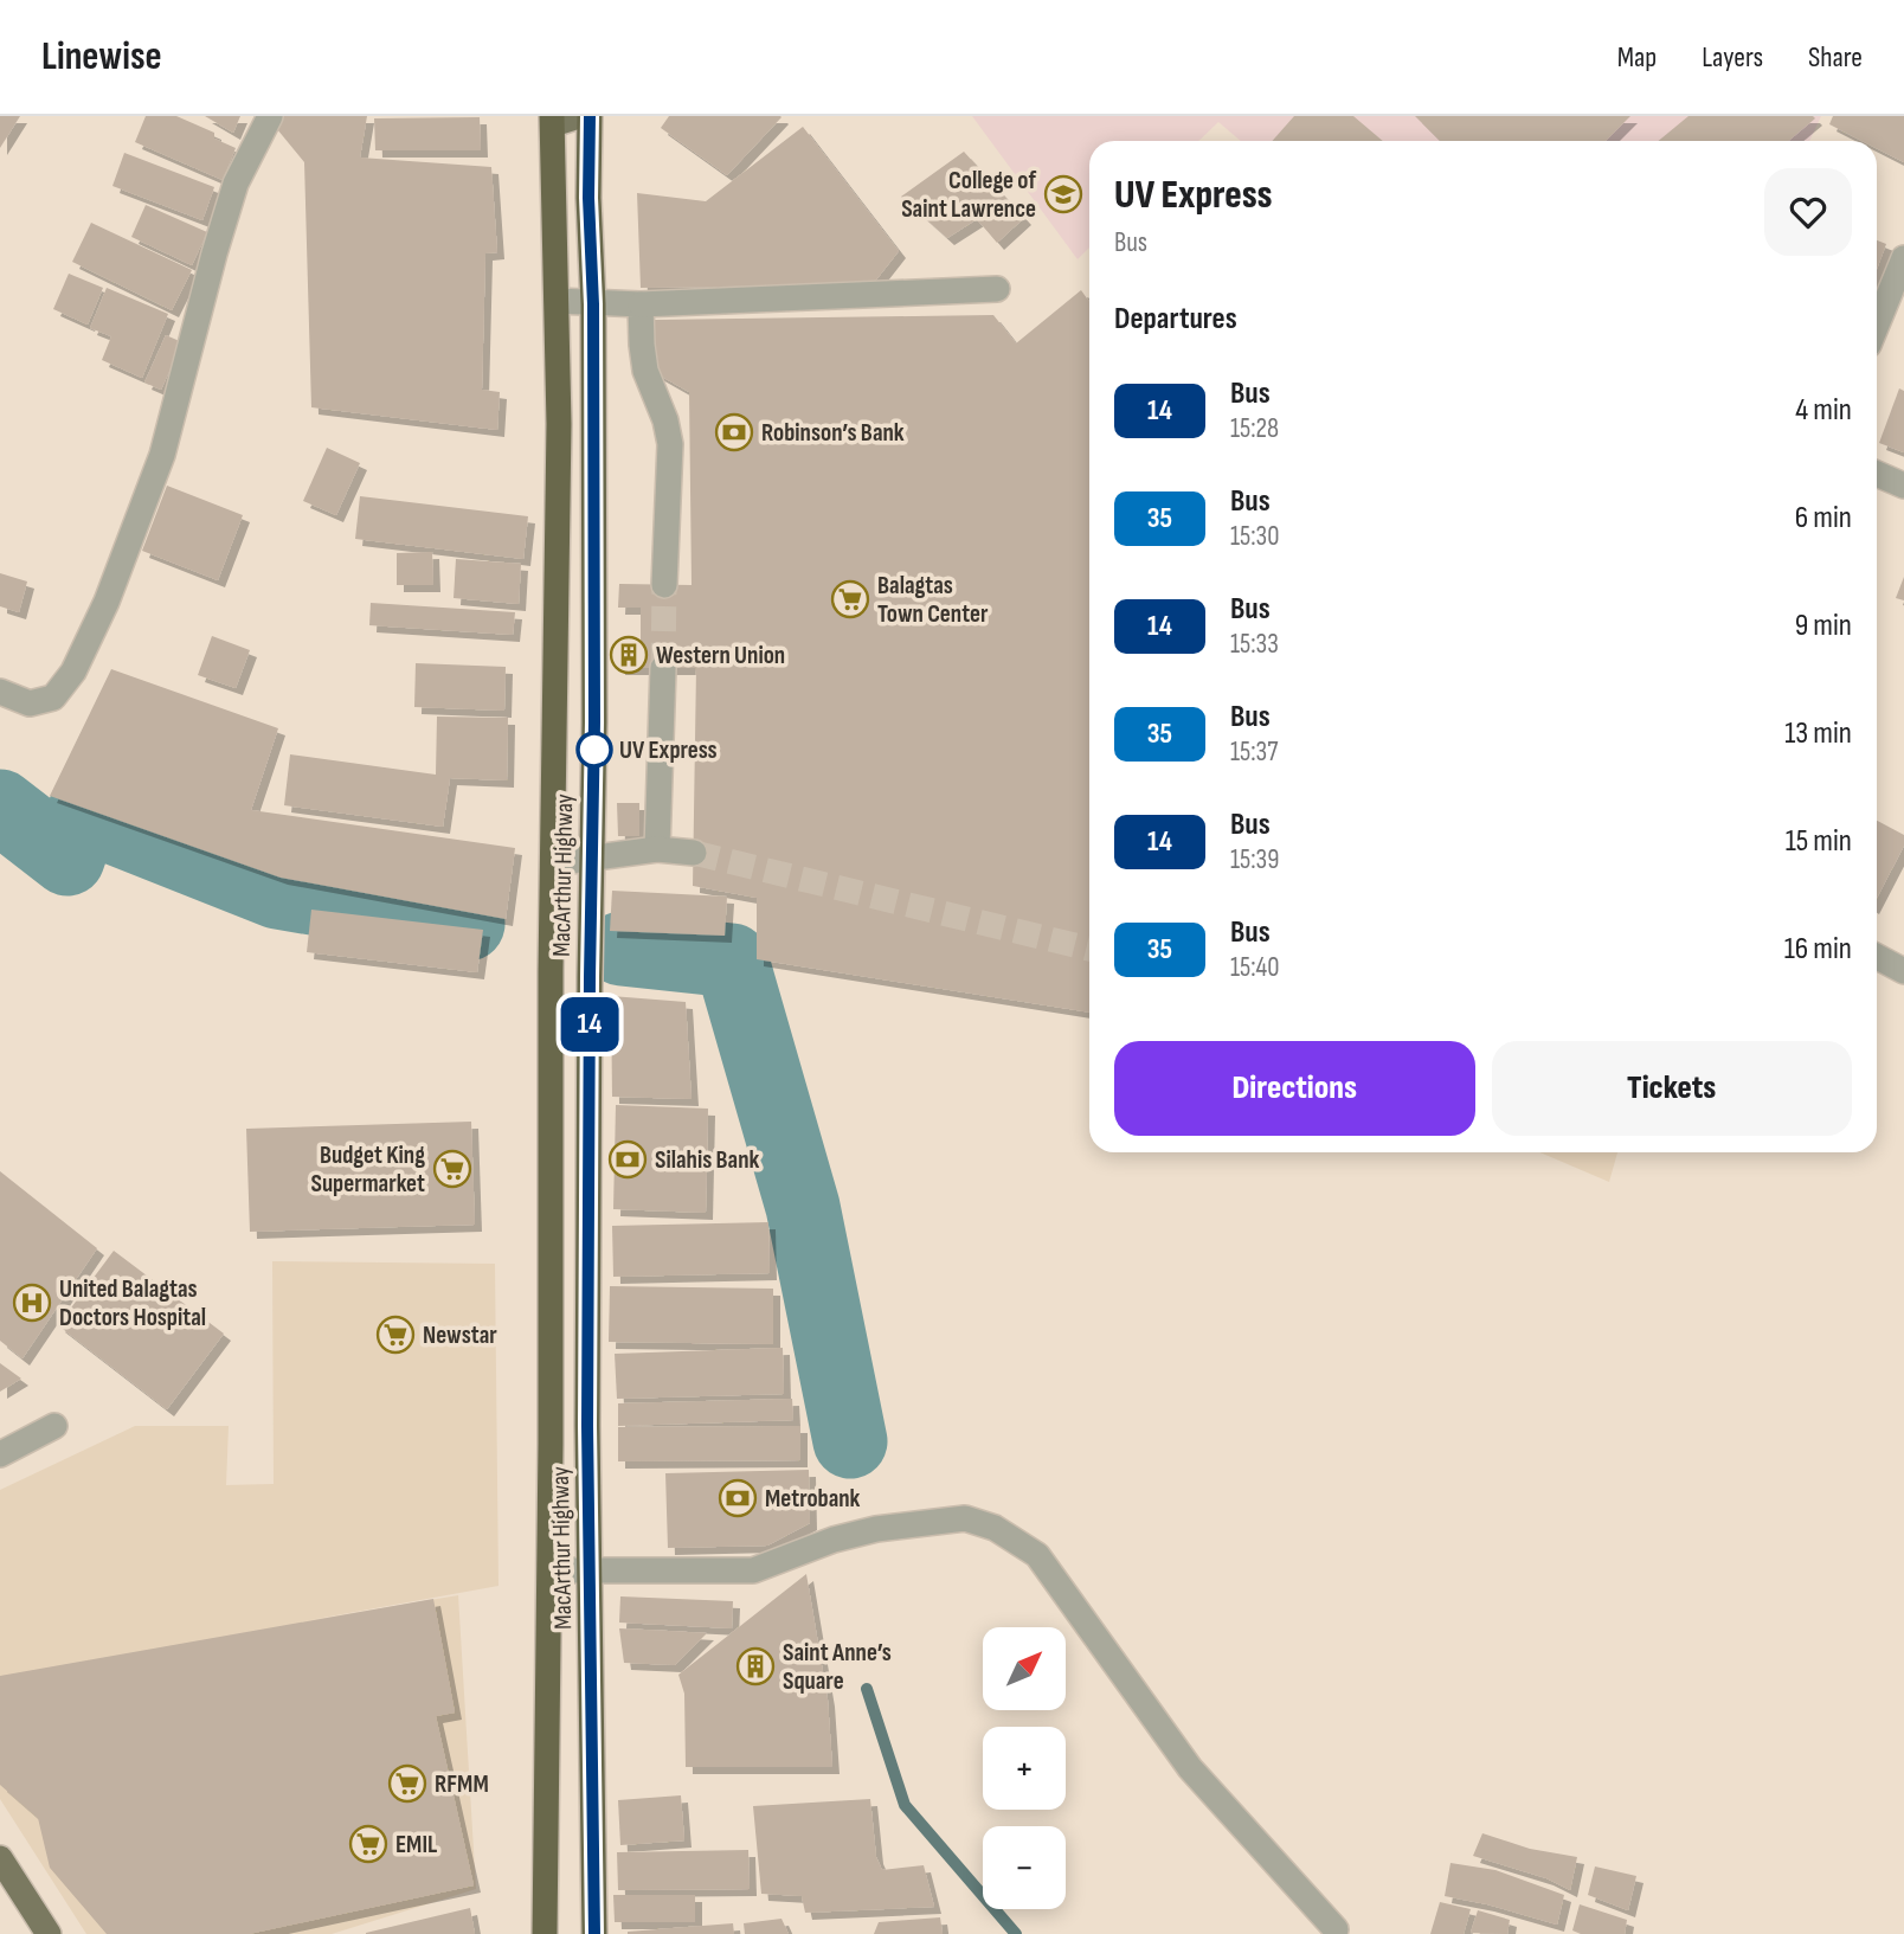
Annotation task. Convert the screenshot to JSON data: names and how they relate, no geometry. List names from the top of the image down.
{
  "streets": {
    "highway": ["MacArthur Highway"]
  },
  "places": {
    "school or university": ["College of Saint Lawrence"],
    "bank": ["Robinson’s Bank", "Silahis Bank", "Metrobank"],
    "supermarket": [
      "Balagtas Town Center",
      "Budget King Supermarket",
      "Newstar",
      "RFMM",
      "EMIL"
    ],
    "building": ["Western Union", "Saint Anne’s Square"],
    "other": ["UV Express"],
    "hospital": ["United Balagtas Doctors Hospital"]
  },
  "lines": ["bus line 14"],
  "north": "top right",
  "page": {
    "header": "Linewise",
    "nav": ["Map", "Layers", "Share"],
    "on_map": "14",
    "heading": [
      ["UV Express", "Bus"],
      "Departures"
    ],
    "list": [
      {
        "mark": "14",
        "name": "Bus",
        "note": "15:28",
        "value": "4 min"
      },
      {
        "mark": "35",
        "name": "Bus",
        "note": "15:30",
        "value": "6 min"
      },
      {
        "mark": "14",
        "name": "Bus",
        "note": "15:33",
        "value": "9 min"
      },
      {
        "mark": "35",
        "name": "Bus",
        "note": "15:37",
        "value": "13 min"
      },
      {
        "mark": "14",
        "name": "Bus",
        "note": "15:39",
        "value": "15 min"
      },
      {
        "mark": "35",
        "name": "Bus",
        "note": "15:40",
        "value": "16 min"
      }
    ],
    "buttons": ["Directions", "Tickets"],
    "map_buttons": ["+", "−"]
  }
}
